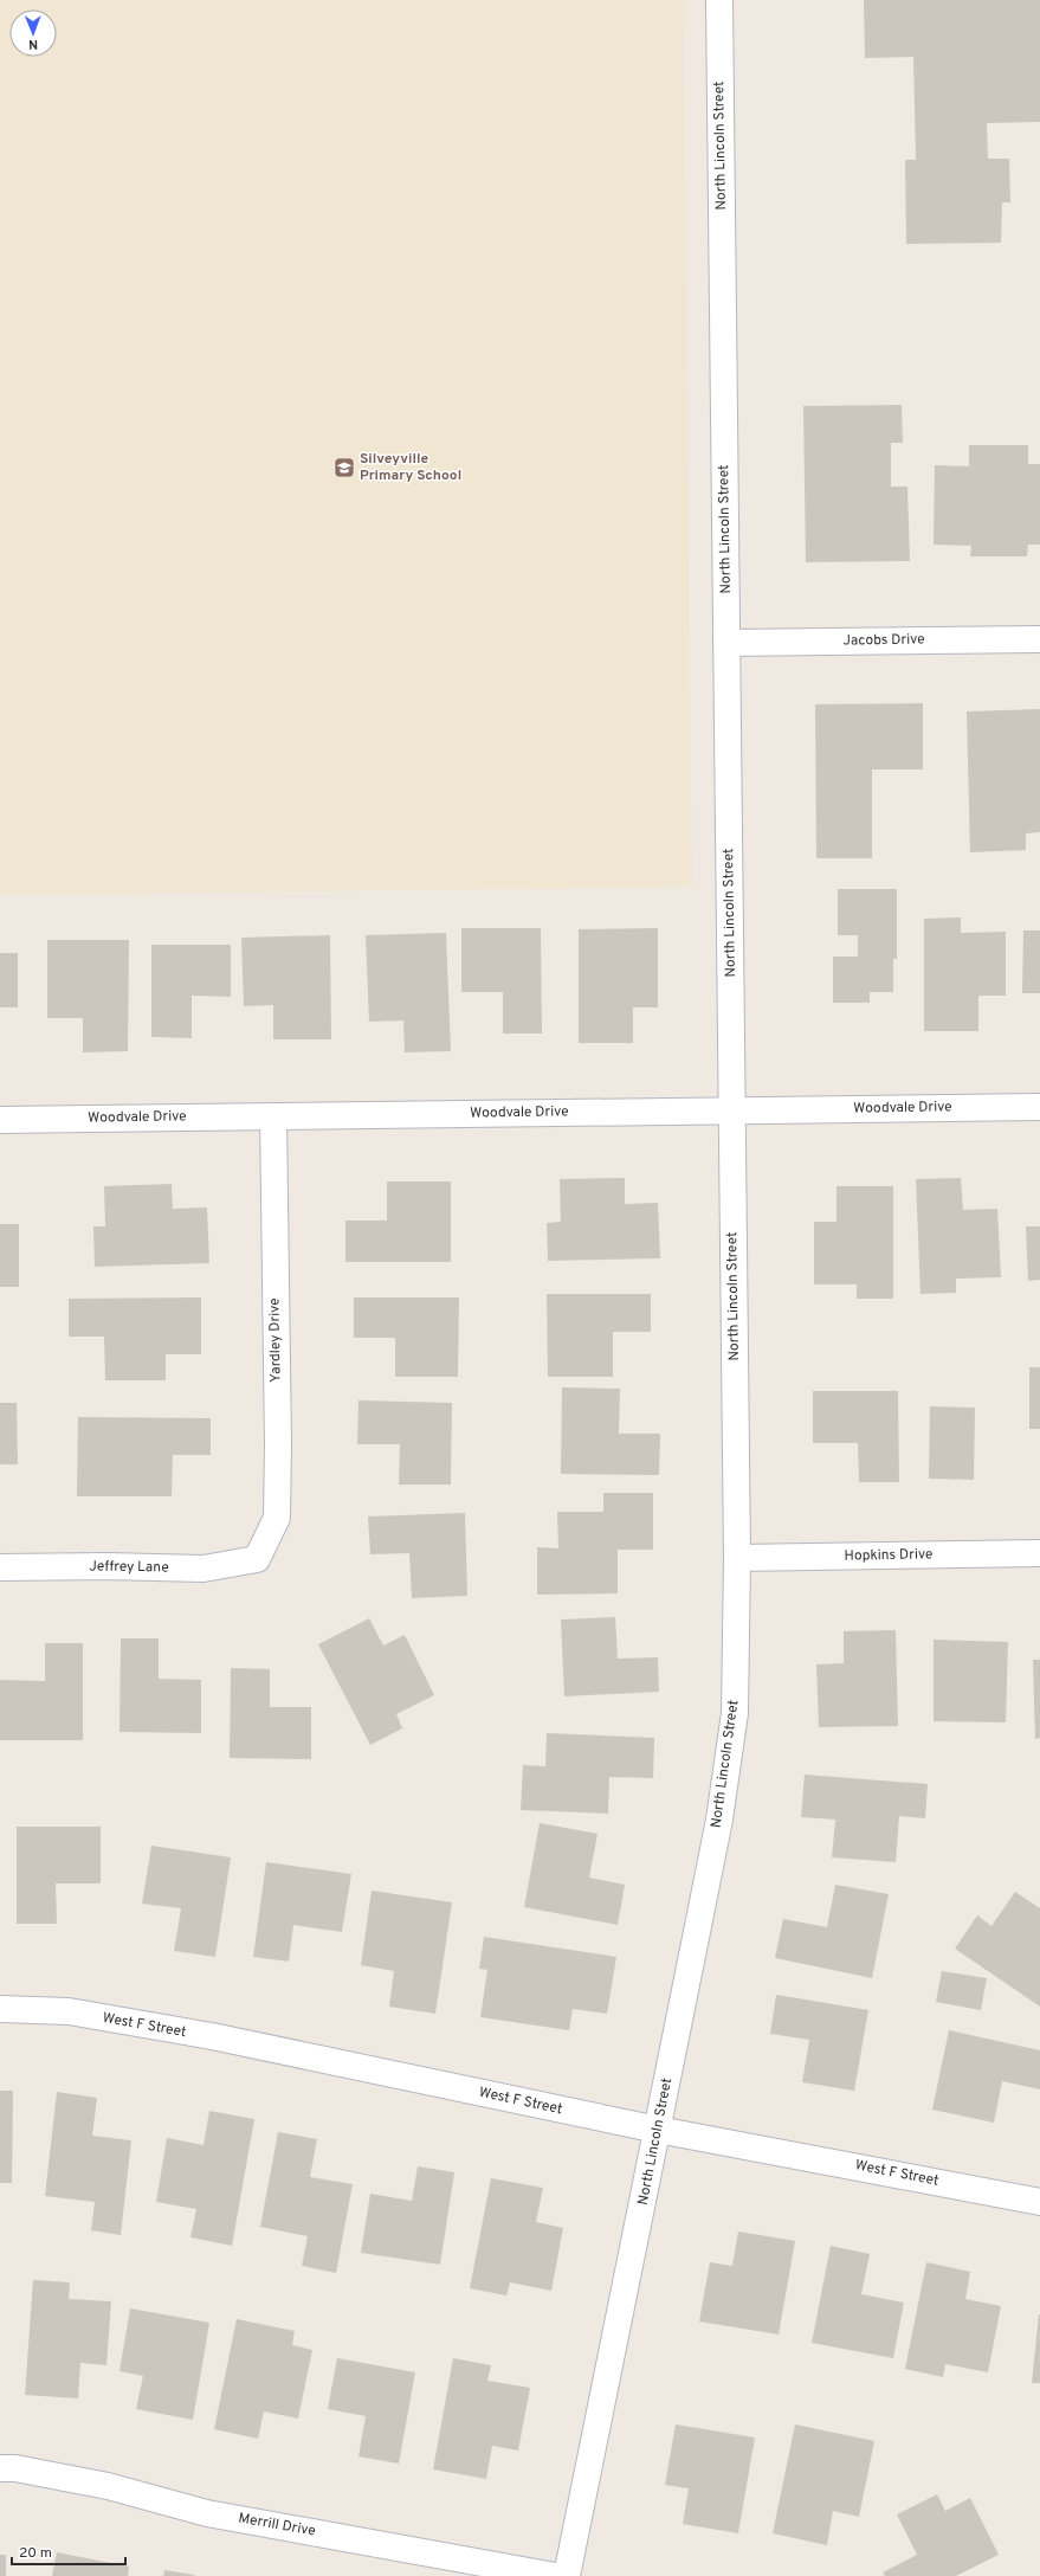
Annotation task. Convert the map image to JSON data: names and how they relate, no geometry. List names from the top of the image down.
{
  "streets": {
    "street": [
      "North Lincoln Street",
      "Jacobs Drive",
      "Woodvale Drive",
      "Yardley Drive",
      "Hopkins Drive",
      "Jeffrey Lane",
      "West F Street",
      "Merrill Drive"
    ]
  },
  "crossings": [
    ["North Lincoln Street", "Jacobs Drive"],
    ["North Lincoln Street", "Woodvale Drive"],
    ["North Lincoln Street", "Hopkins Drive"],
    ["North Lincoln Street", "West F Street"],
    ["Woodvale Drive", "Yardley Drive"],
    ["Yardley Drive", "Jeffrey Lane"]
  ],
  "places": {
    "school or university": ["Silveyville Primary School"]
  },
  "scale_bar": "20 m",
  "north": "bottom"
}
